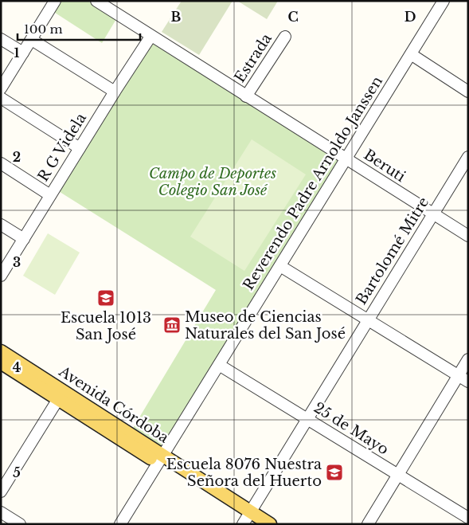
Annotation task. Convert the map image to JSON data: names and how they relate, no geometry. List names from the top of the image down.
{
  "streets": {
    "main road": ["Avenida Córdoba"],
    "street": [
      "Estrada",
      "R G Videla",
      "Beruti",
      "Reverendo Padre Arnoldo Janssen",
      "Bartolomé Mitre",
      "25 de Mayo"
    ]
  },
  "crossings": [
    ["Estrada", "Beruti"],
    ["R G Videla", "Beruti"],
    ["Beruti", "Reverendo Padre Arnoldo Janssen"],
    ["Beruti", "Bartolomé Mitre"],
    ["Reverendo Padre Arnoldo Janssen", "Avenida Córdoba"],
    ["Reverendo Padre Arnoldo Janssen", "25 de Mayo"],
    ["Bartolomé Mitre", "Avenida Córdoba"],
    ["Bartolomé Mitre", "25 de Mayo"]
  ],
  "parks": ["Campo de Deportes Colegio San José"],
  "places": {
    "school or university": ["Escuela 1013 San José", "Escuela 8076 Nuestra Señora del Huerto"],
    "museum": ["Museo de Ciencias Naturales del San José"]
  },
  "scale_bar": "100 m",
  "grid": {
    "columns": ["B", "C", "D"],
    "rows": [
      "1",
      "2",
      "3",
      "4",
      "5"
    ]
  }
}
